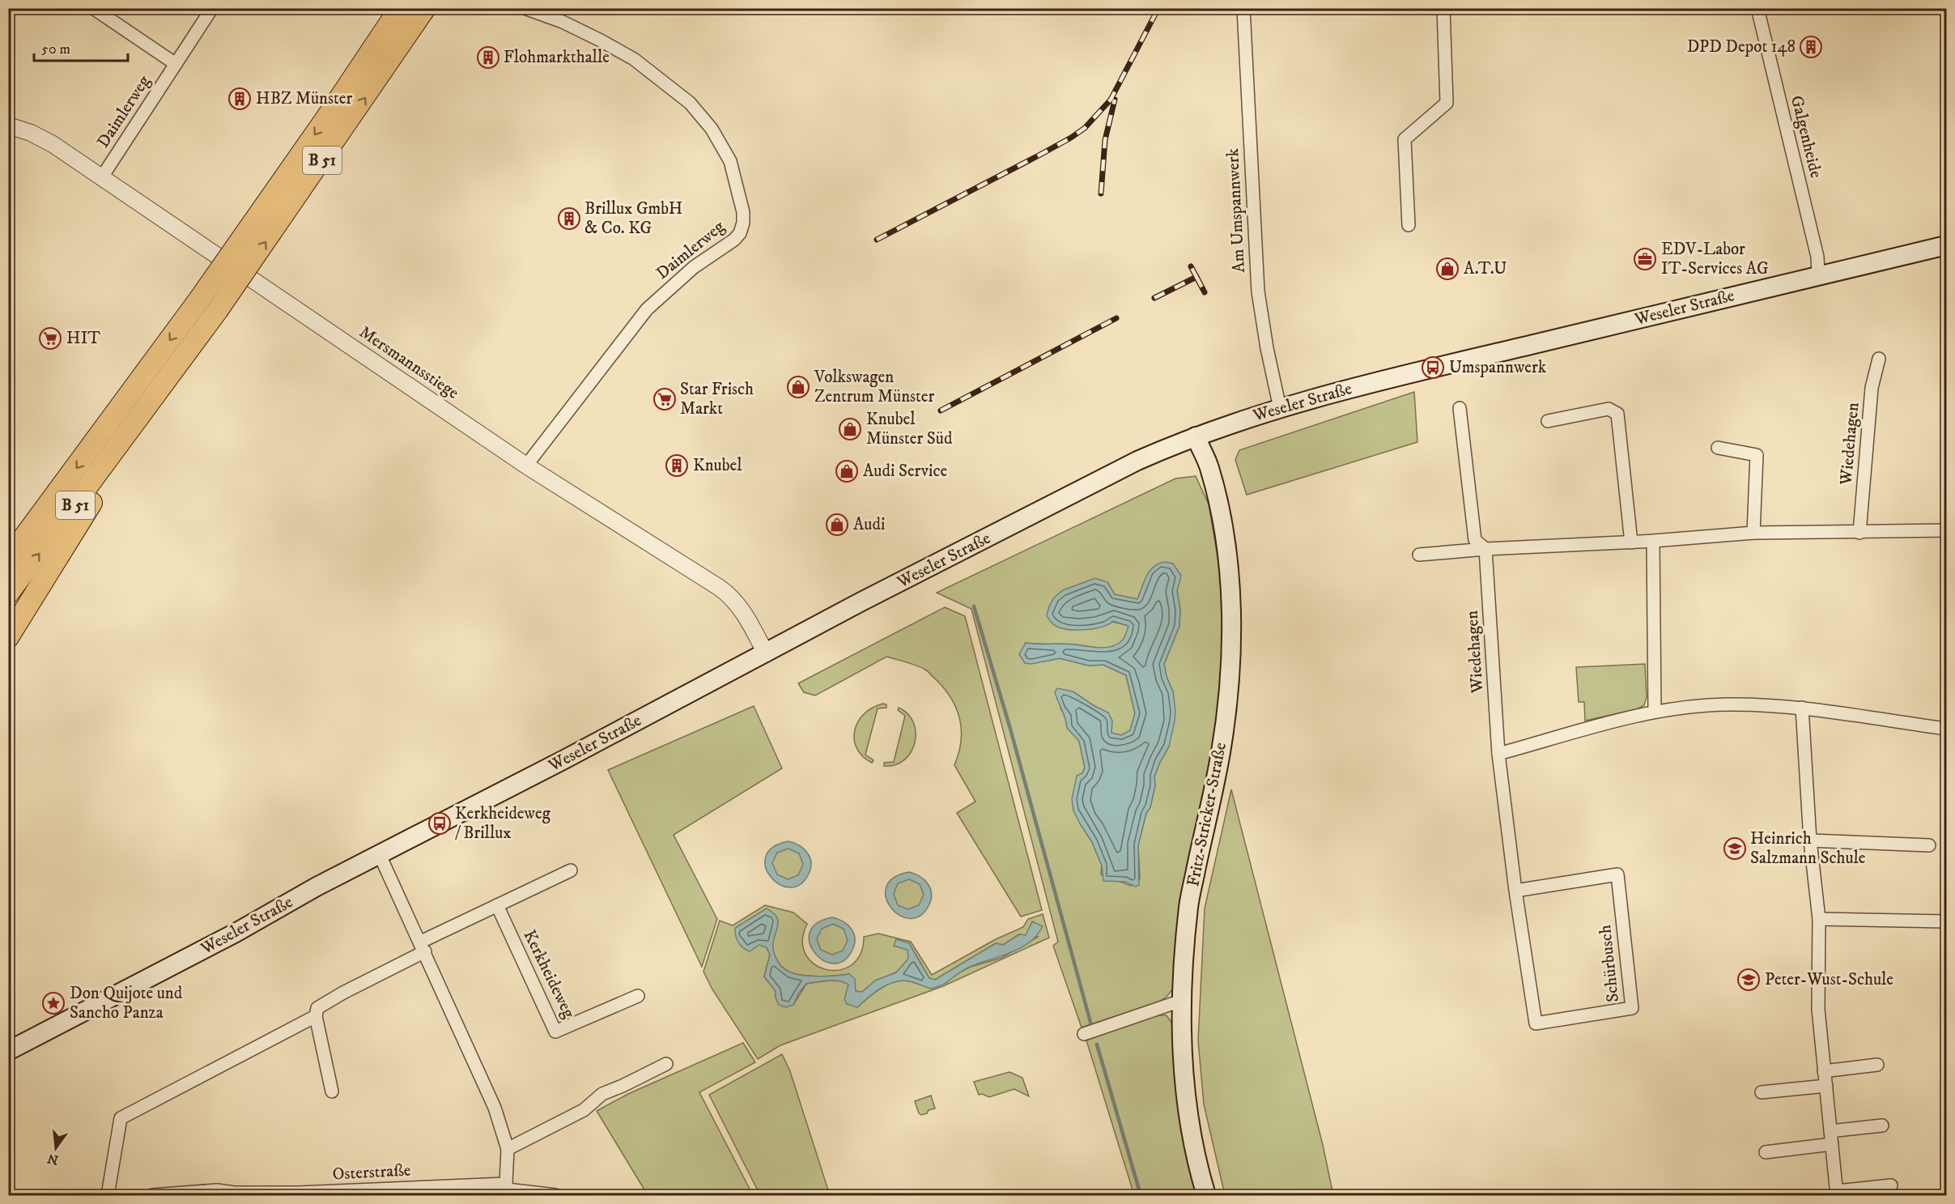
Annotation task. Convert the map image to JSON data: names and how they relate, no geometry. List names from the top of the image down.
{
  "streets": {
    "highway": ["B 51"],
    "main road": ["Weseler Straße", "Fritz-Stricker-Straße"],
    "street": [
      "Daimlerweg",
      "Galgenheide",
      "Am Umspannwerk",
      "Mersmannsstiege",
      "Wiedehagen",
      "Schürbusch",
      "Kerkheideweg",
      "Osterstraße"
    ]
  },
  "crossings": [
    ["Daimlerweg", "Mersmannsstiege"],
    ["Galgenheide", "Weseler Straße"],
    ["Am Umspannwerk", "Weseler Straße"],
    ["Weseler Straße", "Mersmannsstiege"],
    ["Weseler Straße", "Fritz-Stricker-Straße"],
    ["Wiedehagen", "Schürbusch"]
  ],
  "places": {
    "building": [
      "DPD Depot 148",
      "Flohmarkthalle",
      "HBZ Münster",
      "Brillux GmbH & Co. KG",
      "Knubel"
    ],
    "office": ["EDV-Labor IT-Services AG"],
    "shop": [
      "A.T.U",
      "Volkswagen Zentrum Münster",
      "Knubel Münster Süd",
      "Audi Service",
      "Audi"
    ],
    "supermarket": ["HIT", "Star Frisch Markt"],
    "bus stop": ["Umspannwerk", "Kerkheideweg / Brillux"],
    "school or university": ["Heinrich Salzmann Schule", "Peter-Wust-Schule"],
    "place": ["Don Quijote und Sancho Panza"]
  },
  "scale_bar": "50 m",
  "north": "bottom"
}
